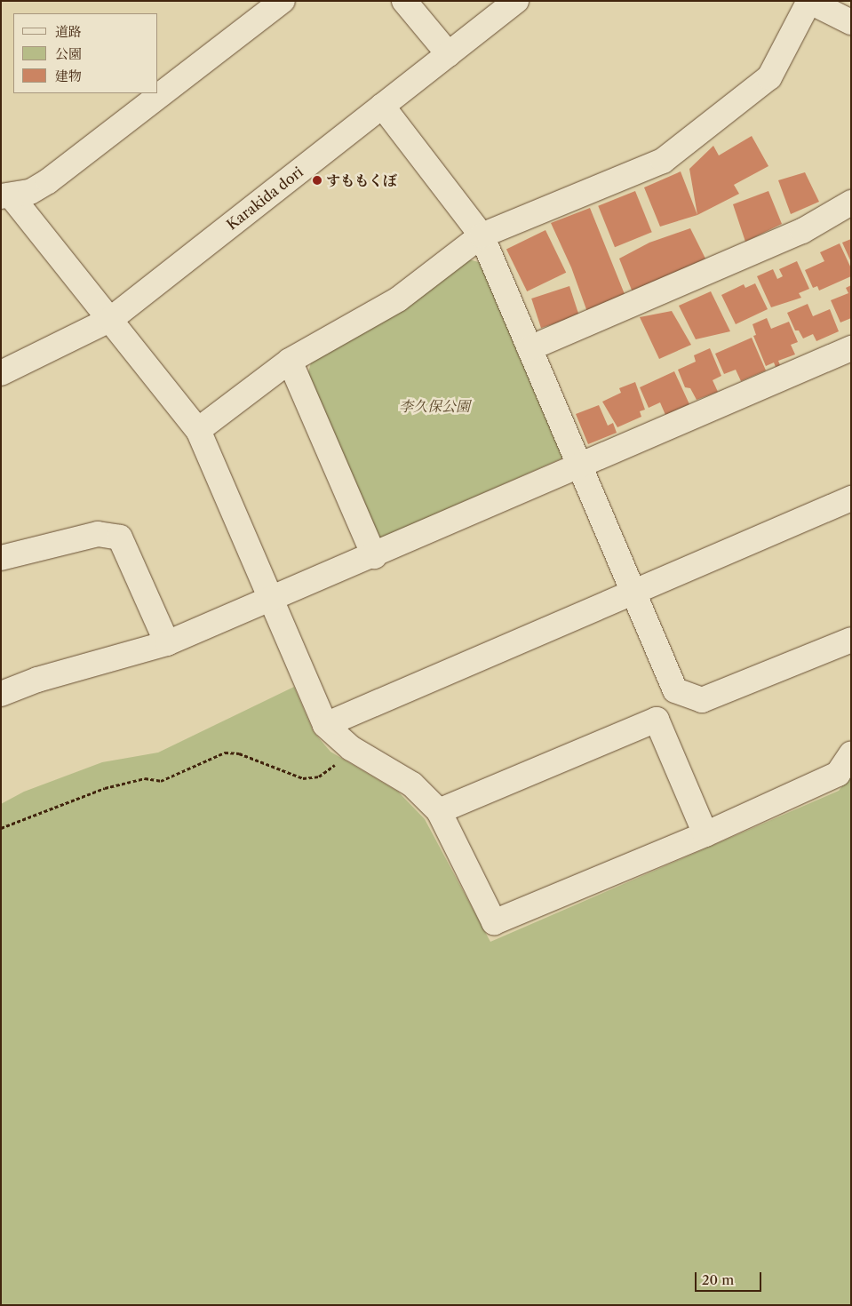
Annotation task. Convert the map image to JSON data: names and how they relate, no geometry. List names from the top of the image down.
{
  "streets": {
    "street": ["Karakida dori"]
  },
  "parks": ["李久保公園"],
  "places": ["すももくぼ"],
  "legend": ["道路", "公園", "建物"],
  "scale_bar": "20 m"
}
